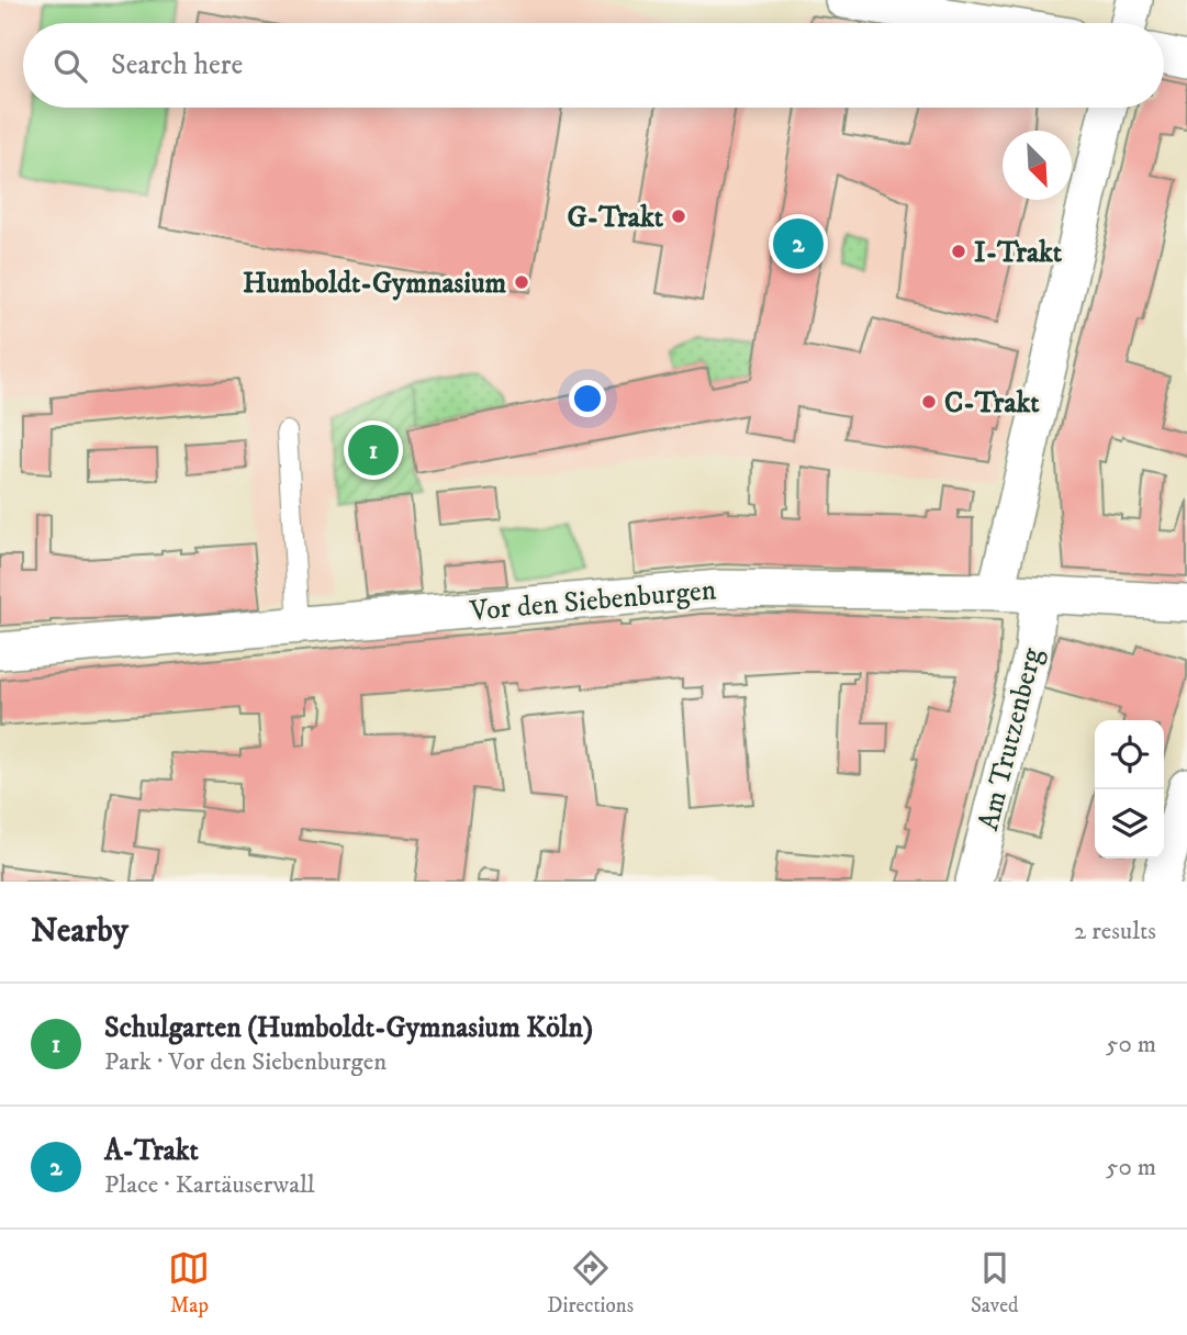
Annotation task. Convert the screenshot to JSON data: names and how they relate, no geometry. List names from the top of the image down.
{
  "streets": {
    "street": ["Vor den Siebenburgen", "Am Trutzenberg"]
  },
  "crossings": [
    ["Vor den Siebenburgen", "Am Trutzenberg"]
  ],
  "places": [
    "G-Trakt",
    "I-Trakt",
    "Humboldt-Gymnasium",
    "C-Trakt"
  ],
  "north": "bottom right",
  "page": {
    "search": "Search here",
    "pins": ["2", "1"],
    "heading": ["Nearby", "2 results"],
    "list": [
      {
        "mark": "1",
        "name": "Schulgarten (Humboldt-Gymnasium Köln)",
        "note": "Park · Vor den Siebenburgen",
        "value": "50 m"
      },
      {
        "mark": "2",
        "name": "A-Trakt",
        "note": "Place · Kartäuserwall",
        "value": "50 m"
      }
    ],
    "nav": ["Map", "Directions", "Saved"]
  }
}
